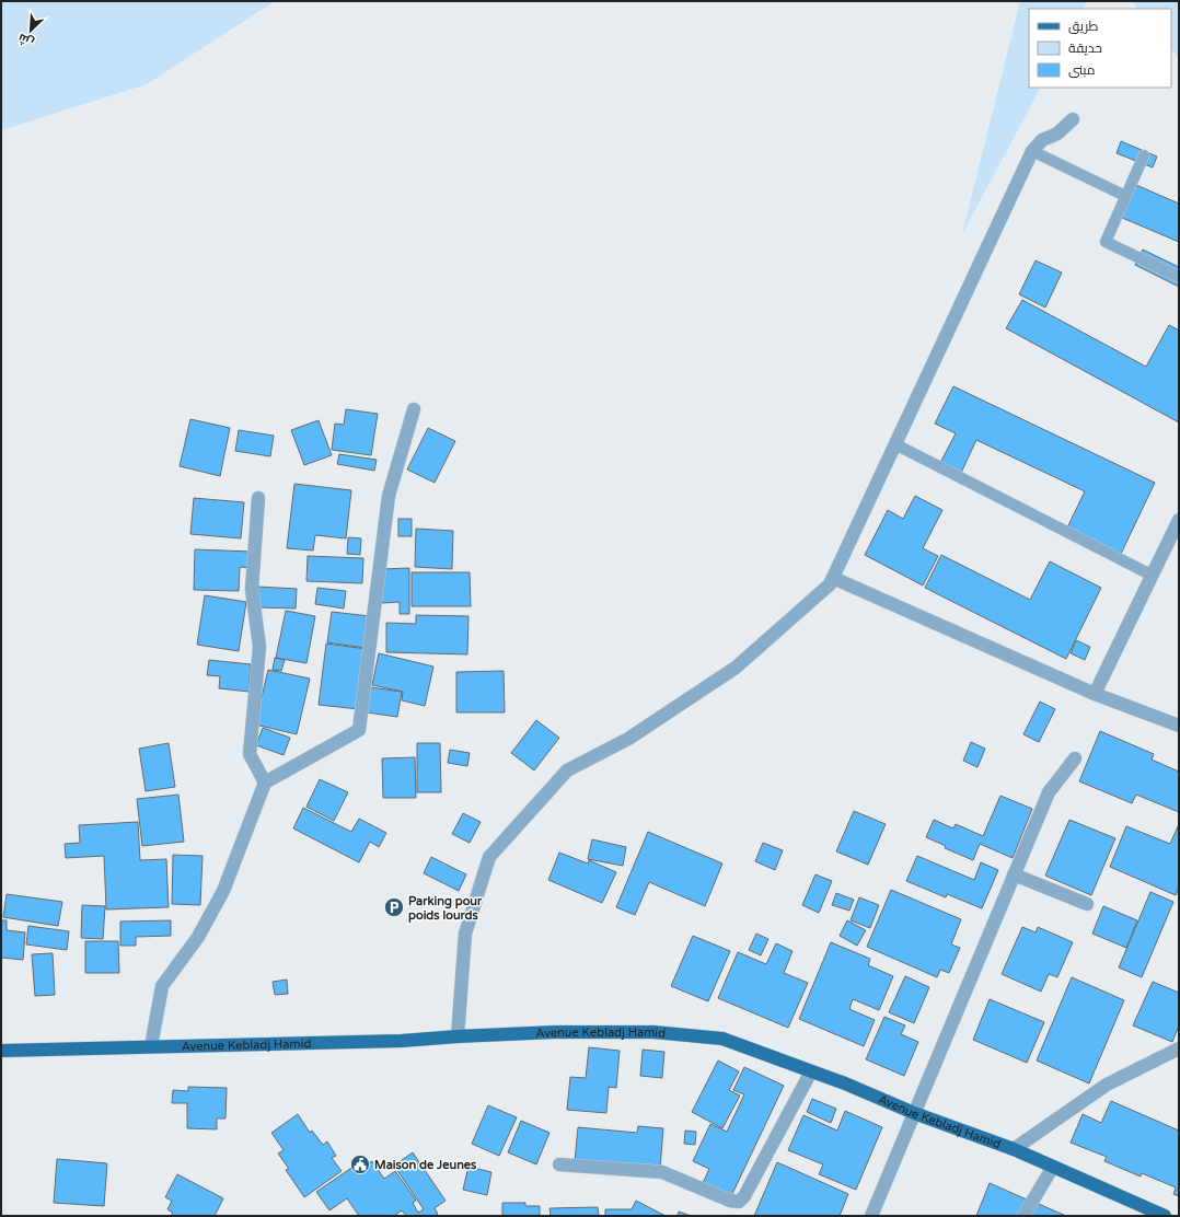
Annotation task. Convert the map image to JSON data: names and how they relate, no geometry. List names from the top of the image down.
{
  "streets": {
    "main road": ["Avenue Kebladj Hamid"]
  },
  "places": {
    "parking": ["Parking pour poids lourds"],
    "public building": ["Maison de Jeunes"]
  },
  "legend": ["طريق", "حديقة", "مبنى"],
  "north": "bottom left"
}
